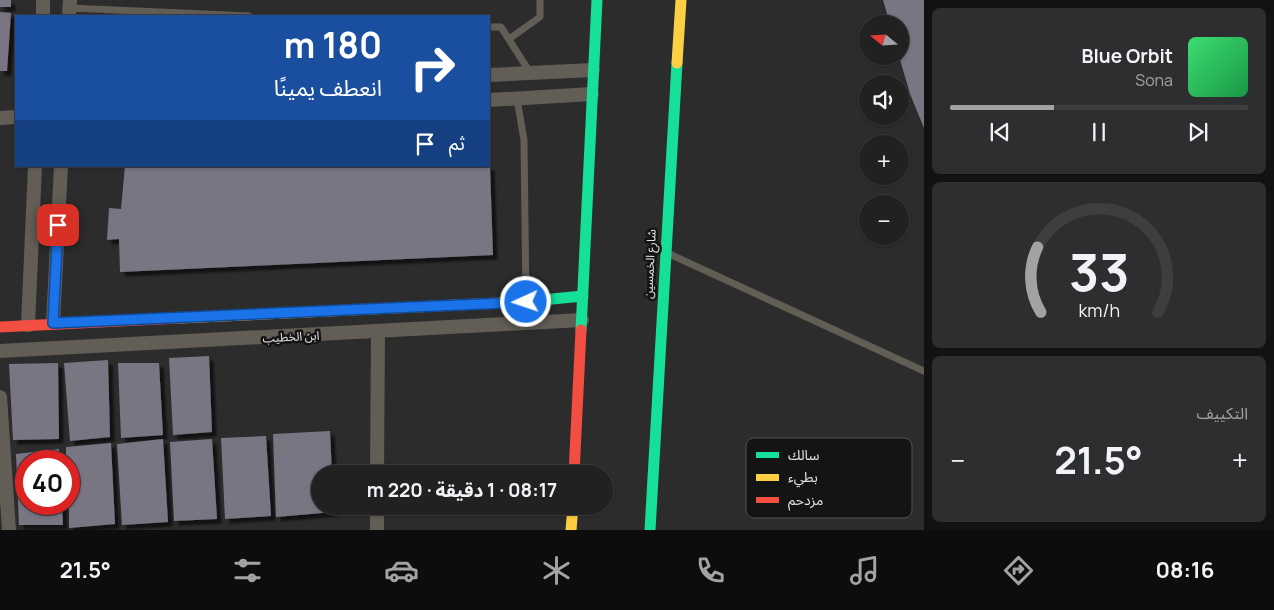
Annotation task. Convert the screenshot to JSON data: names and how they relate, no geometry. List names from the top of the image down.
{
  "streets": {
    "street": ["شارع الخمسين", "ابن الخطيب"]
  },
  "legend": ["سالك", "بطيء", "مزدحم"],
  "north": "left",
  "page": {
    "map_buttons": ["+", "−"],
    "turn": ["180 m", "انعطف يمينًا"],
    "song": ["Blue Orbit", "Sona"],
    "then": "ثم",
    "tile": "التكييف",
    "heat": ["−", "21.5°", "+"],
    "limit": "40",
    "trip": "08:17 · 1 دقيقة · 220 m",
    "tabs": ["08:16", "21.5°"],
    "gauge": ["33", "km/h"]
  }
}
